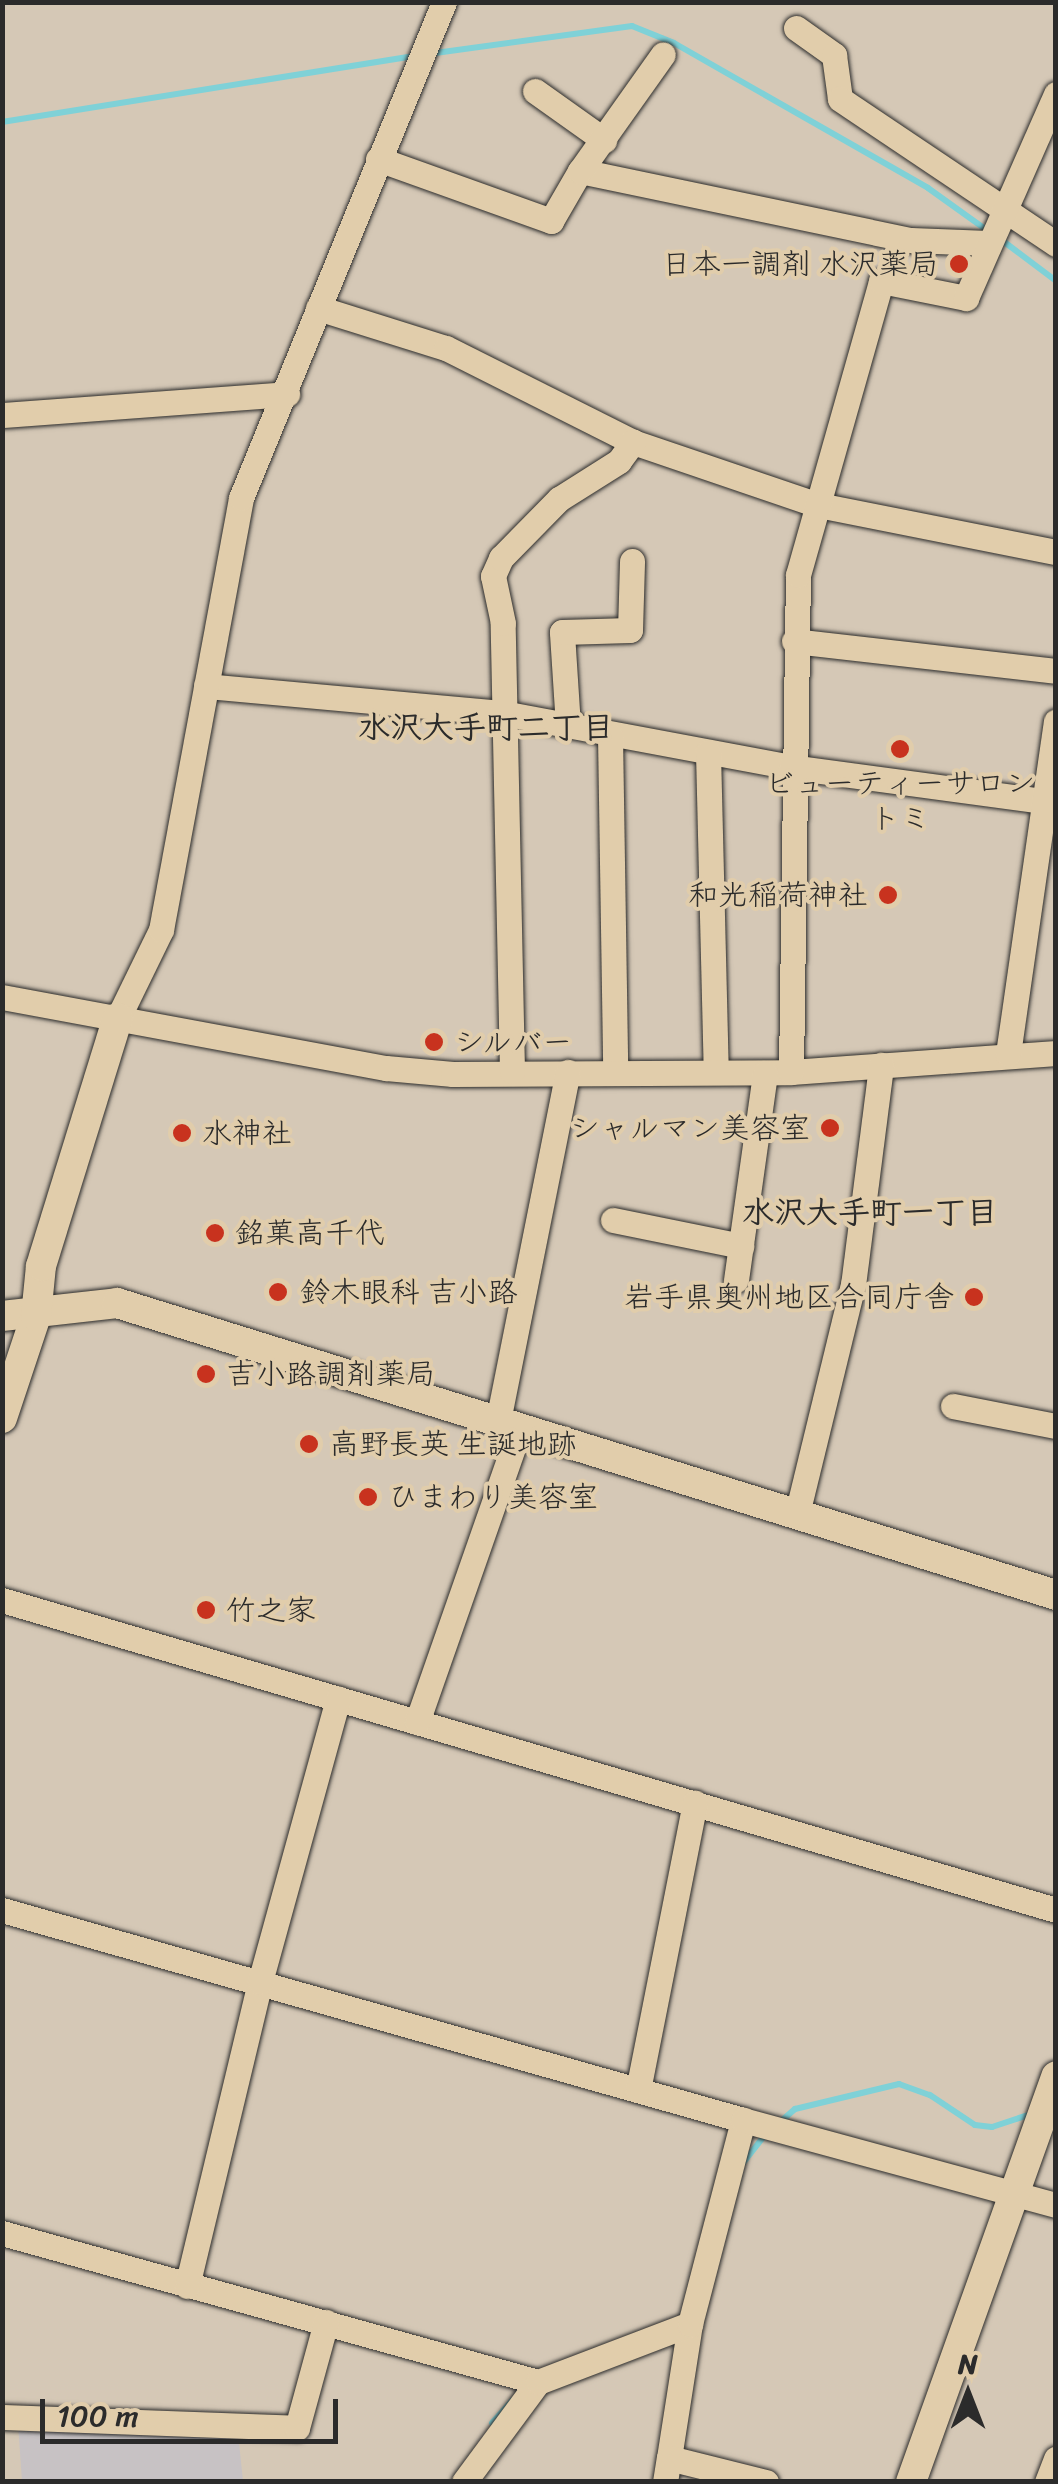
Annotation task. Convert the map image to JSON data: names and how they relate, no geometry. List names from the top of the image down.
{
  "districts": ["水沢大手町二丁目", "水沢大手町一丁目"],
  "places": [
    "日本一調剤 水沢薬局",
    "ビューティーサロン トミ",
    "和光稲荷神社",
    "シルバー",
    "シャルマン美容室",
    "水神社",
    "銘菓高千代",
    "鈴木眼科 吉小路",
    "岩手県奥州地区合同庁舎",
    "吉小路調剤薬局",
    "高野長英 生誕地跡",
    "ひまわり美容室",
    "竹之家"
  ],
  "scale_bar": "100 m",
  "north": "top"
}
